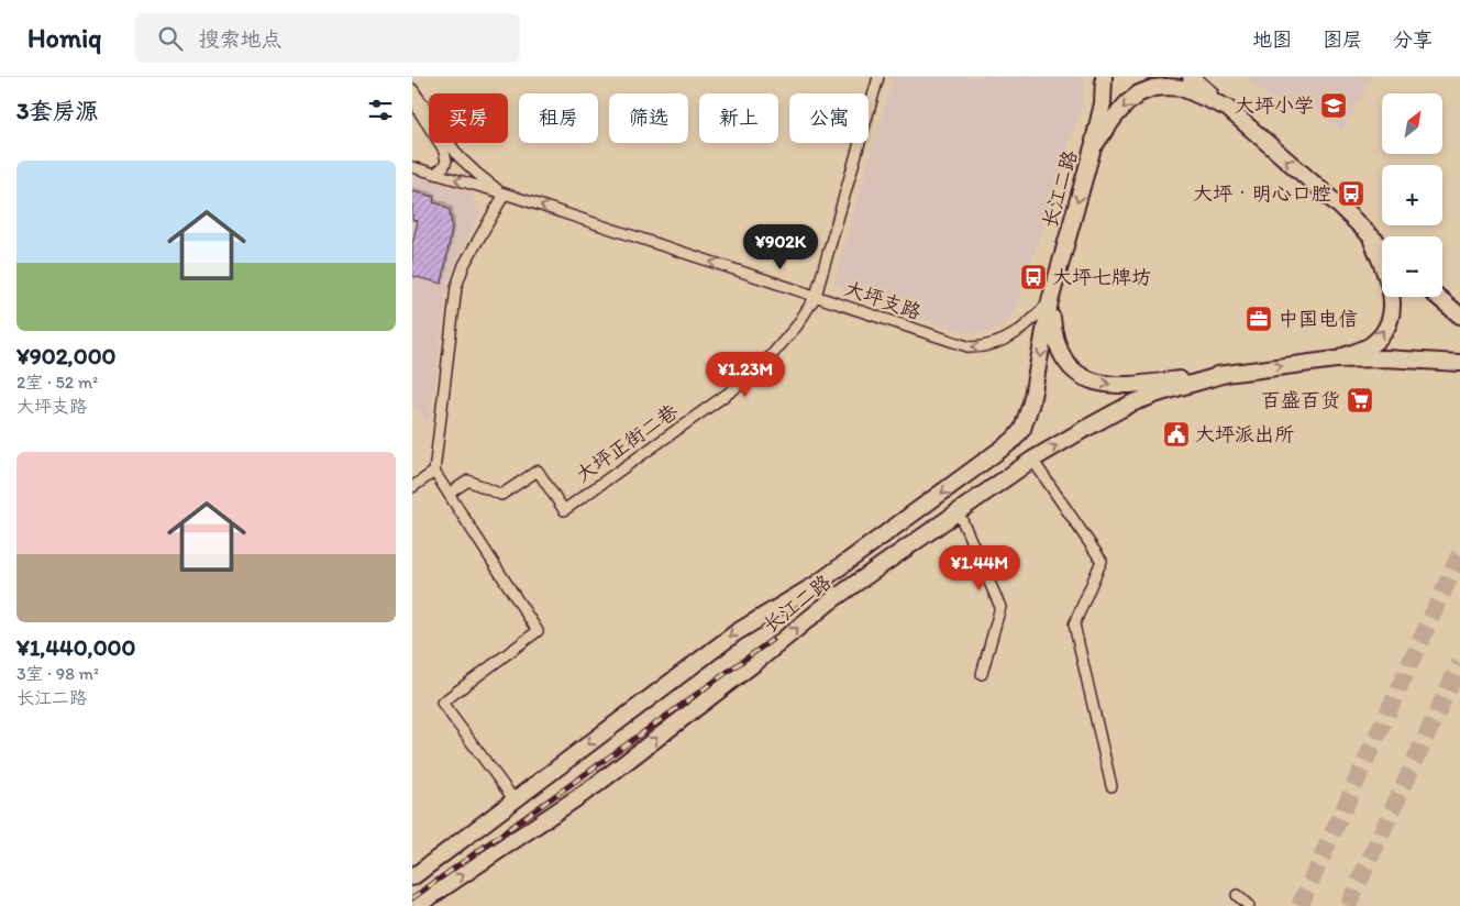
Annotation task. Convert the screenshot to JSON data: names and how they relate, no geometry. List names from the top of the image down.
{
  "streets": {
    "main road": ["长江二路"],
    "street": ["大坪支路", "大坪正街二巷"]
  },
  "crossings": [
    ["长江二路", "大坪支路"],
    ["大坪支路", "大坪正街二巷"]
  ],
  "one_way": ["大坪支路"],
  "places": {
    "school or university": ["大坪小学"],
    "bus stop": ["大坪‧明心口腔", "大坪七牌坊"],
    "office": ["中国电信"],
    "supermarket": ["百盛百货"],
    "public building": ["大坪派出所"]
  },
  "north": "top right",
  "page": {
    "header": "Homiq",
    "search": "搜索地点",
    "nav": ["地图", "图层", "分享"],
    "heading": "3套房源",
    "map_buttons": ["+", "−"],
    "chip": [
      "买房",
      "租房",
      "筛选",
      "新上",
      "公寓"
    ],
    "list": [
      {
        "name": "¥902,000",
        "note": "2室 · 52 m² · 大坪支路"
      },
      {
        "name": "¥1,440,000",
        "note": "3室 · 98 m² · 长江二路"
      }
    ],
    "price": ["¥902K", "¥1.23M", "¥1.44M"]
  }
}
